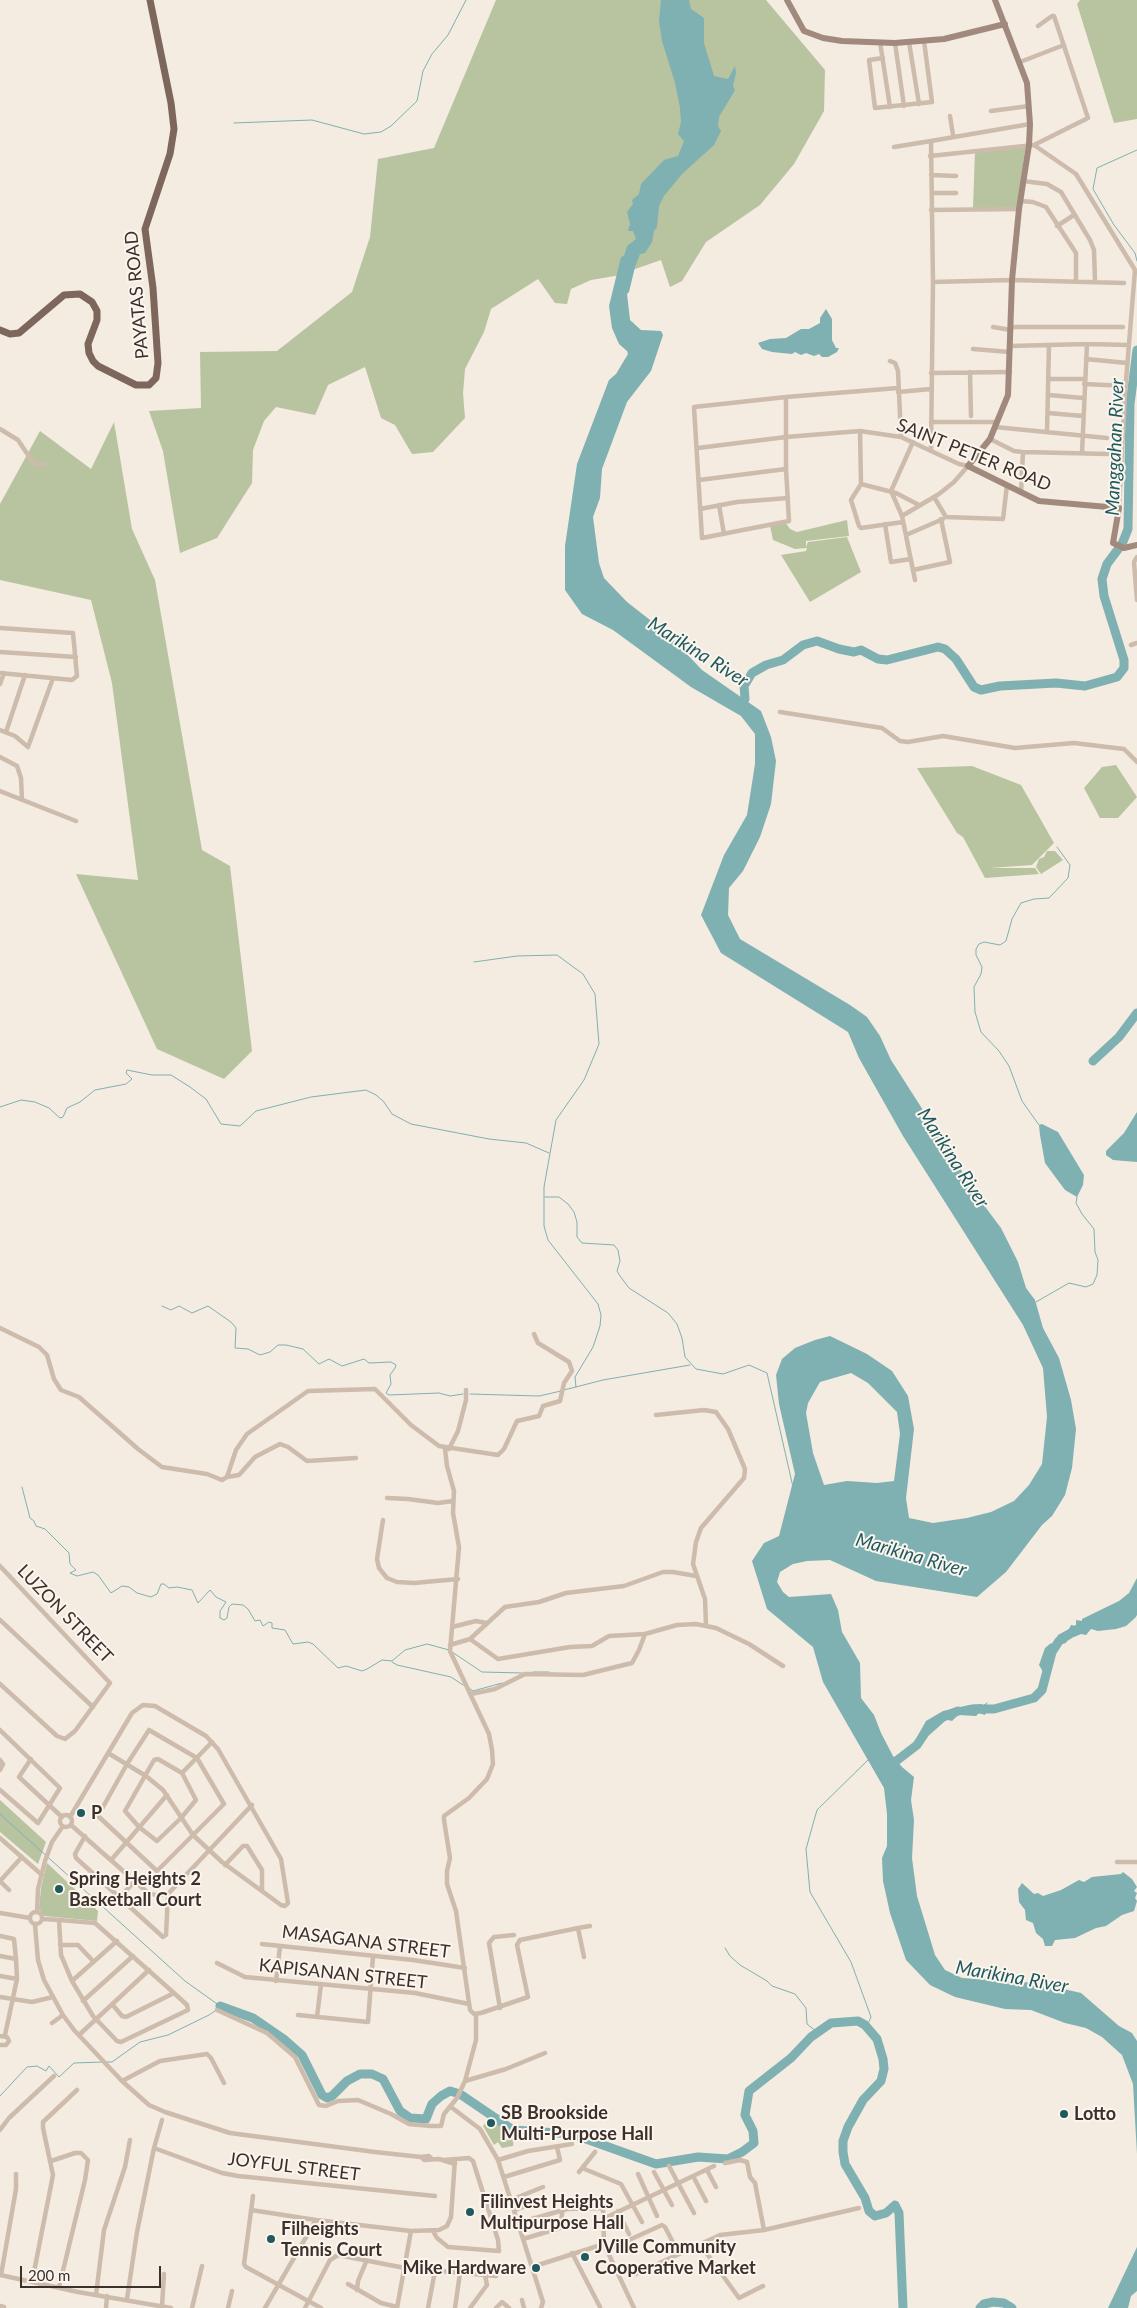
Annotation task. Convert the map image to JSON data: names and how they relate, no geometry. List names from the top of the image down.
{
  "streets": {
    "main road": ["PAYATAS ROAD"],
    "street": [
      "SAINT PETER ROAD",
      "LUZON STREET",
      "MASAGANA STREET",
      "KAPISANAN STREET",
      "JOYFUL STREET"
    ]
  },
  "water": ["Manggahan River", "Marikina River"],
  "places": [
    "P",
    "Spring Heights 2 Basketball Court",
    "Lotto",
    "SB Brookside Multi-Purpose Hall",
    "Filinvest Heights Multipurpose Hall",
    "Filheights Tennis Court",
    "JVille Community Cooperative Market",
    "Mike Hardware"
  ],
  "scale_bar": "200 m"
}
